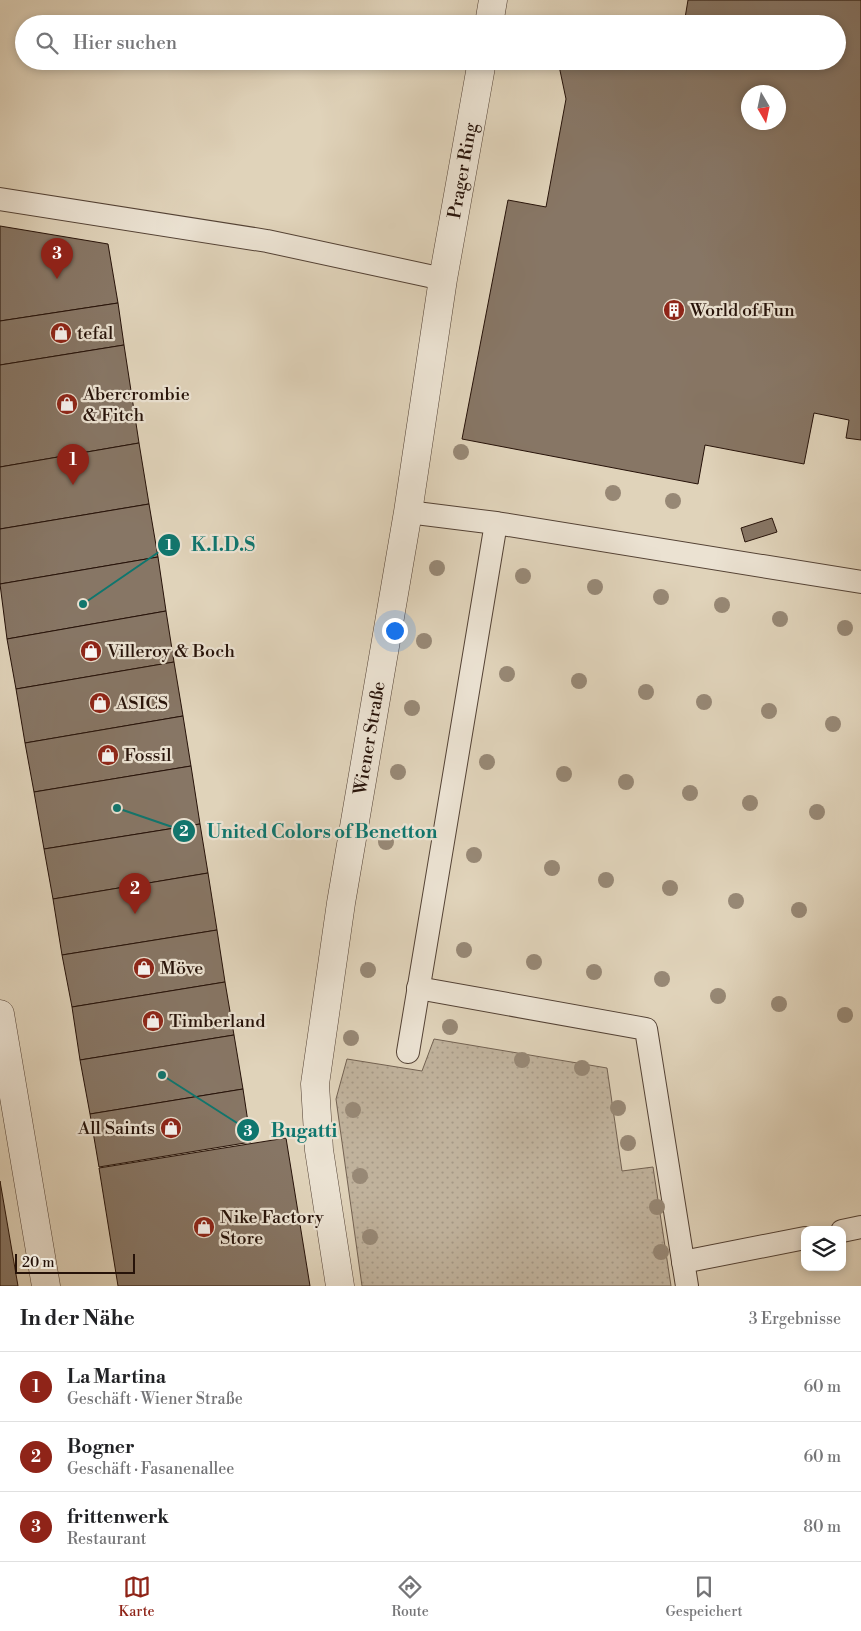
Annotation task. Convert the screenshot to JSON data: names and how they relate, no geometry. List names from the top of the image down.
{
  "streets": {
    "street": ["Prager Ring", "Wiener Straße"]
  },
  "crossings": [
    ["Prager Ring", "Wiener Straße"]
  ],
  "places": {
    "building": ["World of Fun"],
    "shop": [
      "tefal",
      "Abercrombie & Fitch",
      "Villeroy & Boch",
      "ASICS",
      "Fossil",
      "Möve",
      "Timberland",
      "All Saints",
      "Nike Factory Store"
    ],
    "other": ["K.I.D.S", "United Colors of Benetton", "Bugatti"]
  },
  "scale_bar": "20 m",
  "north": "bottom",
  "page": {
    "search": "Hier suchen",
    "pins": ["3", "1", "2"],
    "scale": "20 m",
    "heading": ["In der Nähe", "3 Ergebnisse"],
    "list": [
      {
        "mark": "1",
        "name": "La Martina",
        "note": "Geschäft · Wiener Straße",
        "value": "60 m"
      },
      {
        "mark": "2",
        "name": "Bogner",
        "note": "Geschäft · Fasanenallee",
        "value": "60 m"
      },
      {
        "mark": "3",
        "name": "frittenwerk",
        "note": "Restaurant",
        "value": "80 m"
      }
    ],
    "nav": ["Karte", "Route", "Gespeichert"]
  }
}
